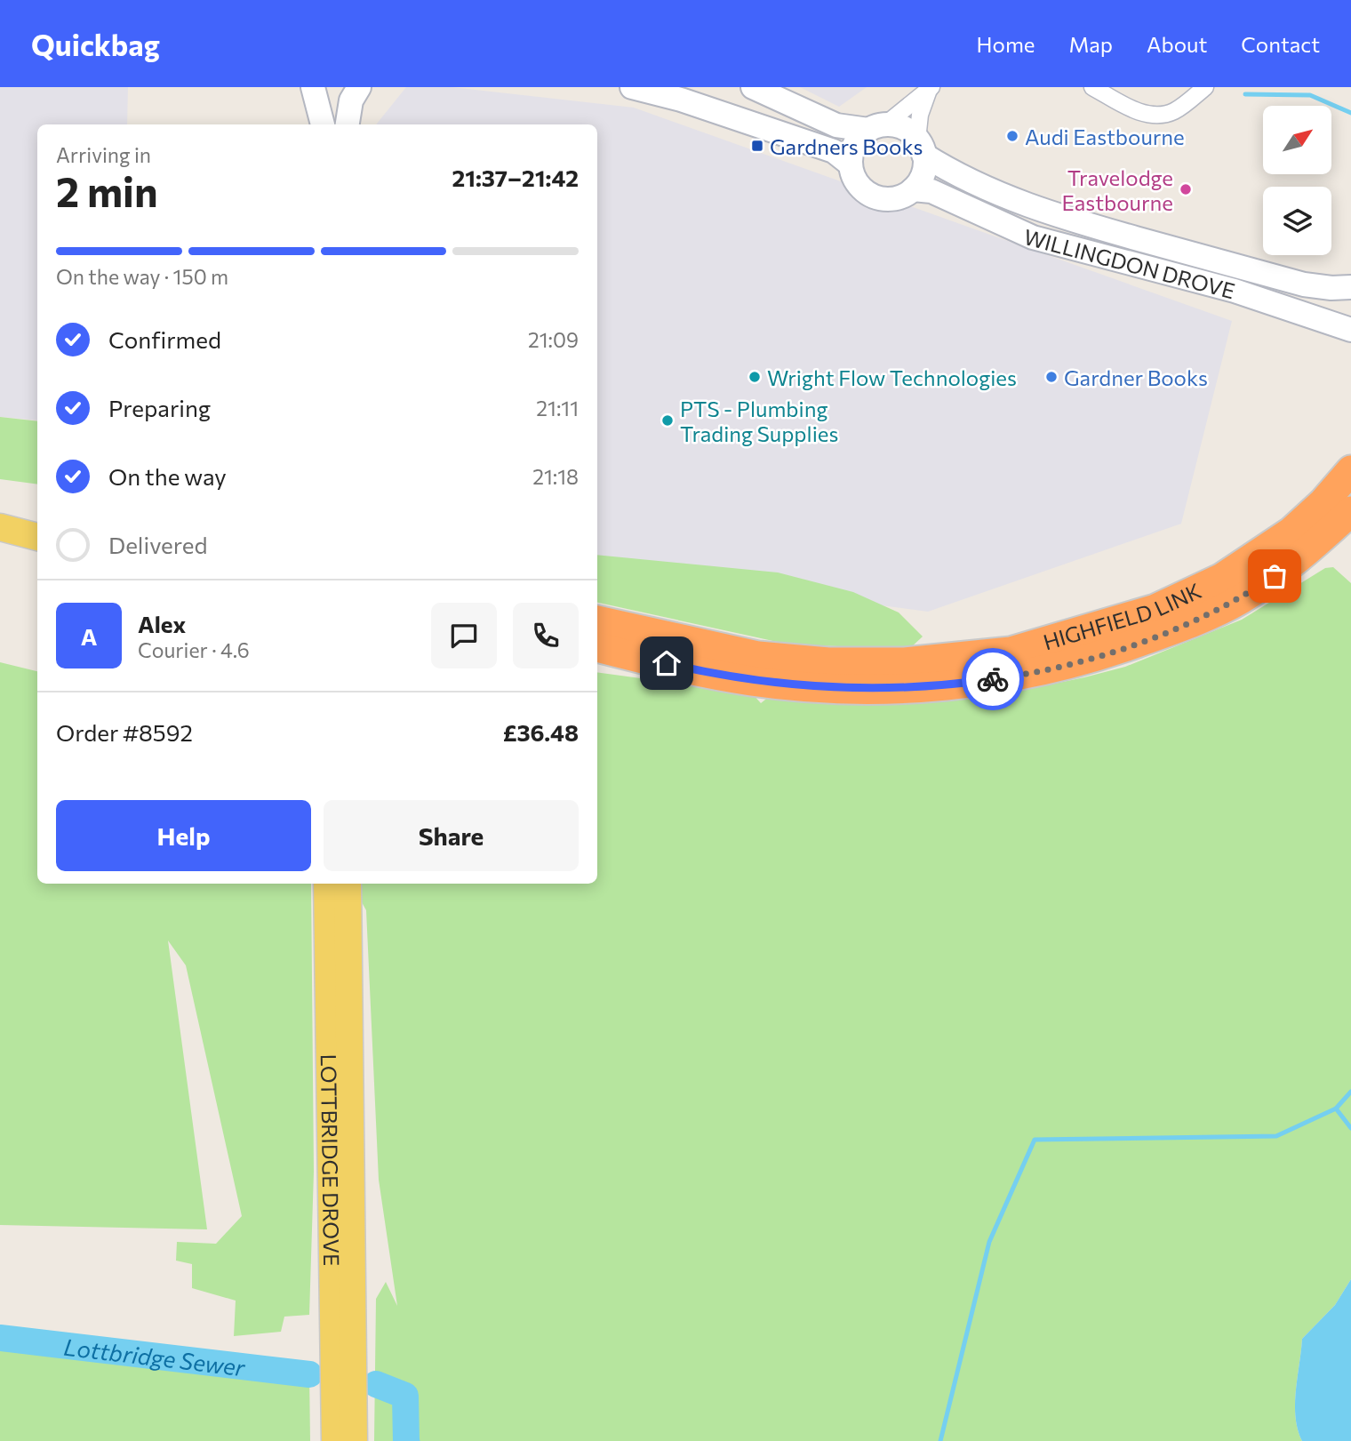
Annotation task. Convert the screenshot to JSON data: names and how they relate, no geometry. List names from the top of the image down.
{
  "streets": {
    "highway": ["HIGHFIELD LINK"],
    "main road": ["LOTTBRIDGE DROVE"],
    "street": ["WILLINGDON DROVE"]
  },
  "water": ["Lottbridge Sewer"],
  "places": {
    "other": [
      "Audi Eastbourne",
      "Travelodge Eastbourne",
      "Wright Flow Technologies",
      "Gardner Books",
      "PTS - Plumbing Trading Supplies"
    ],
    "transit": ["Gardners Books"]
  },
  "north": "top right",
  "page": {
    "header": "Quickbag",
    "nav": [
      "Home",
      "Map",
      "About",
      "Contact"
    ],
    "heading": ["2 min", "Arriving in", "21:37–21:42"],
    "panel": [
      "Alex",
      "Courier · 4.6",
      "Order #8592",
      "£36.48"
    ],
    "bar": "On the way · 150 m",
    "list": [
      ["Confirmed", "21:09"],
      ["Preparing", "21:11"],
      ["On the way", "21:18"],
      "Delivered"
    ],
    "round": "A",
    "buttons": ["Help", "Share"]
  }
}
